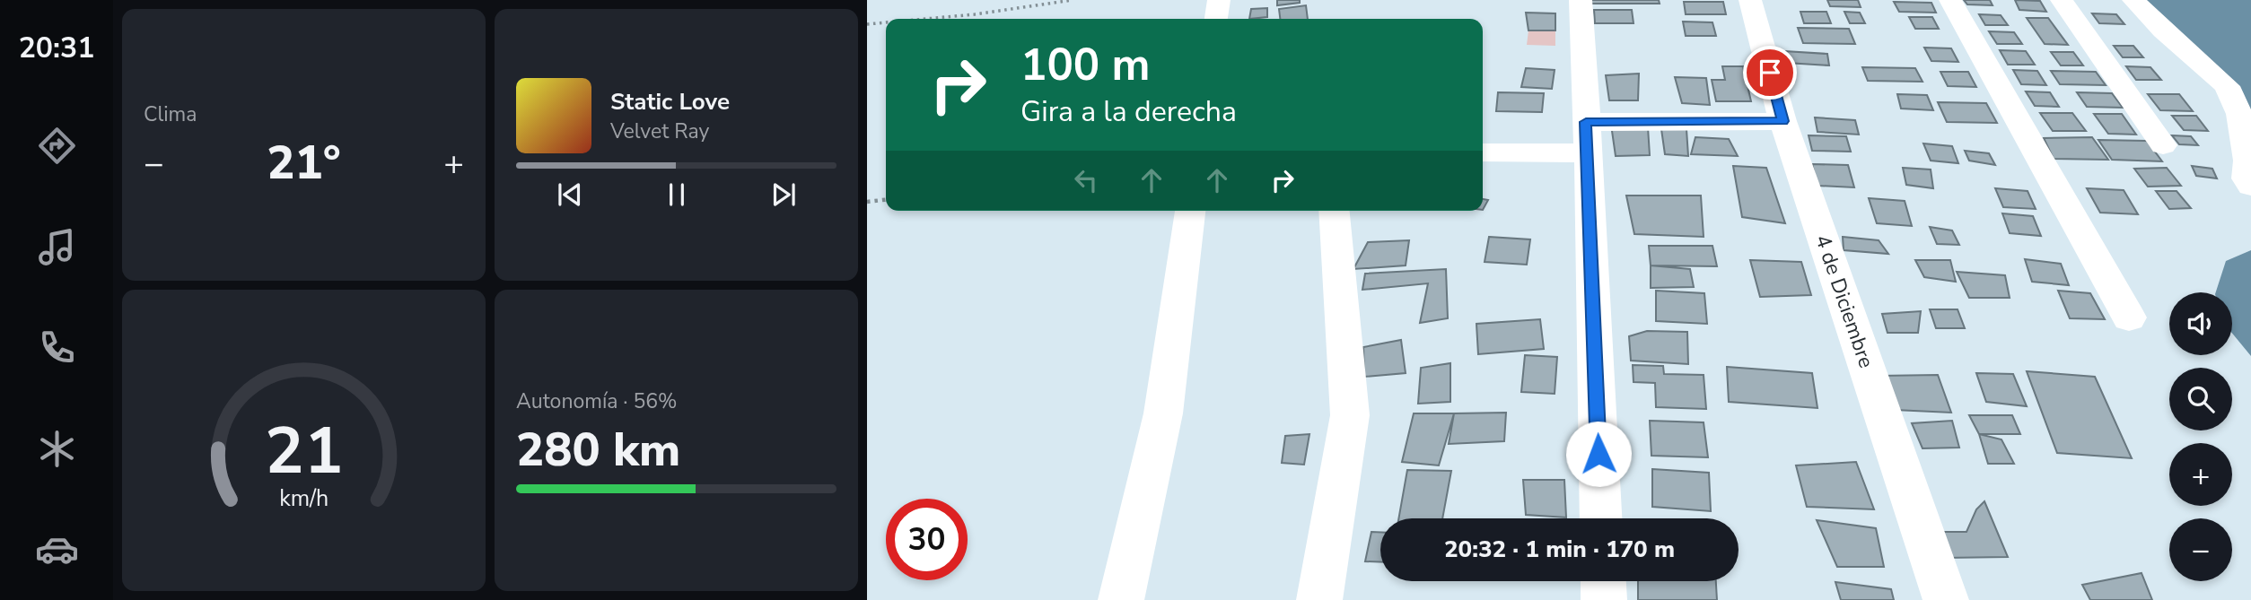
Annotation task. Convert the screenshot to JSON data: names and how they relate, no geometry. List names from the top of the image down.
{
  "streets": {
    "street": ["4 de Diciembre"]
  },
  "page": {
    "tabs": "20:31",
    "tile": [
      "Clima",
      ["Autonomía · 56%", "280 km"]
    ],
    "turn": ["100 m", "Gira a la derecha"],
    "song": ["Static Love", "Velvet Ray"],
    "heat": ["−", "21°", "+"],
    "map_buttons": ["+", "−"],
    "limit": "30",
    "trip": "20:32 · 1 min · 170 m",
    "gauge": ["21", "km/h"]
  }
}
